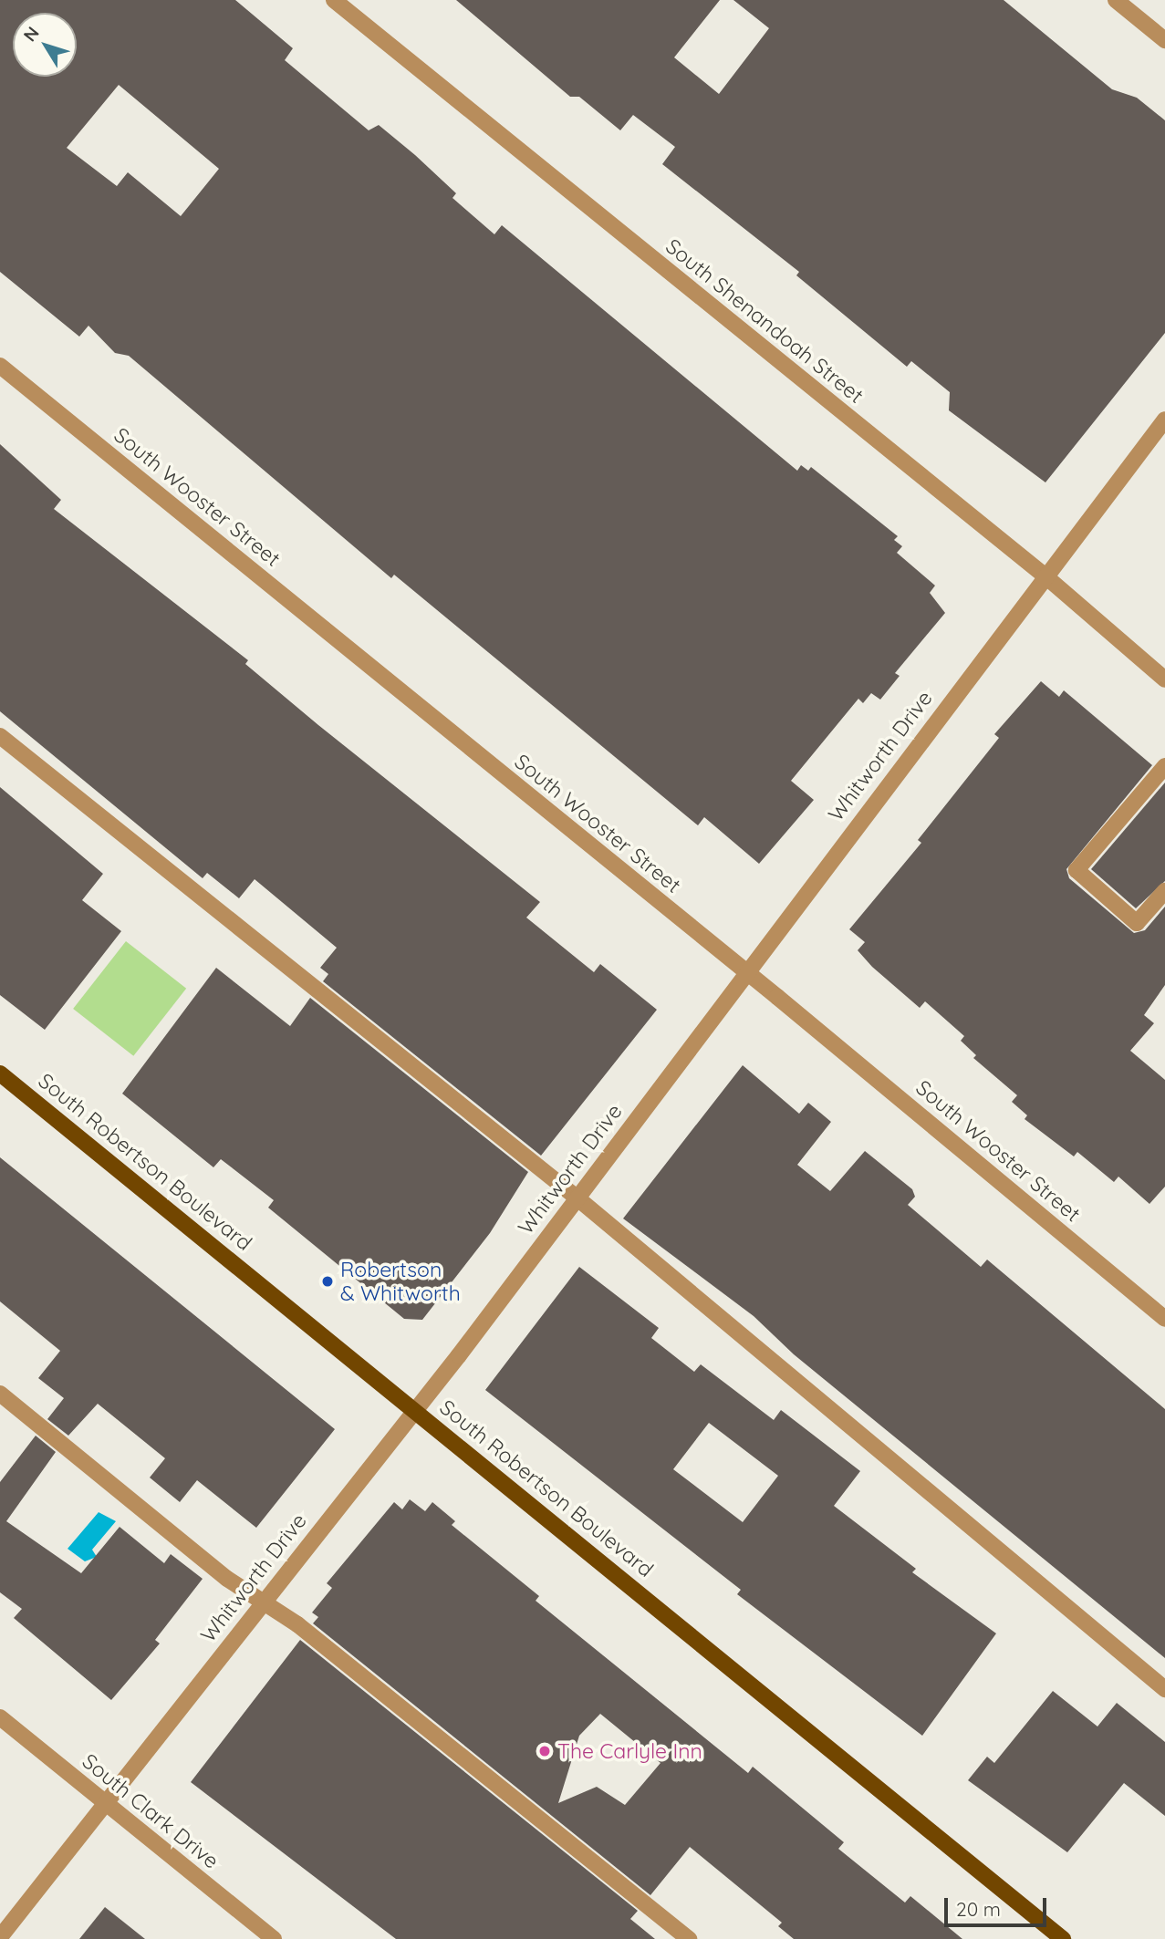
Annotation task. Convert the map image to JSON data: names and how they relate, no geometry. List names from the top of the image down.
{
  "streets": {
    "main road": ["South Robertson Boulevard"],
    "street": [
      "South Shenandoah Street",
      "South Wooster Street",
      "Whitworth Drive",
      "South Clark Drive"
    ]
  },
  "crossings": [
    ["South Shenandoah Street", "Whitworth Drive"],
    ["South Wooster Street", "Whitworth Drive"],
    ["Whitworth Drive", "South Robertson Boulevard"],
    ["Whitworth Drive", "South Clark Drive"]
  ],
  "places": ["Robertson & Whitworth", "The Carlyle Inn"],
  "scale_bar": "20 m",
  "north": "top left"
}
